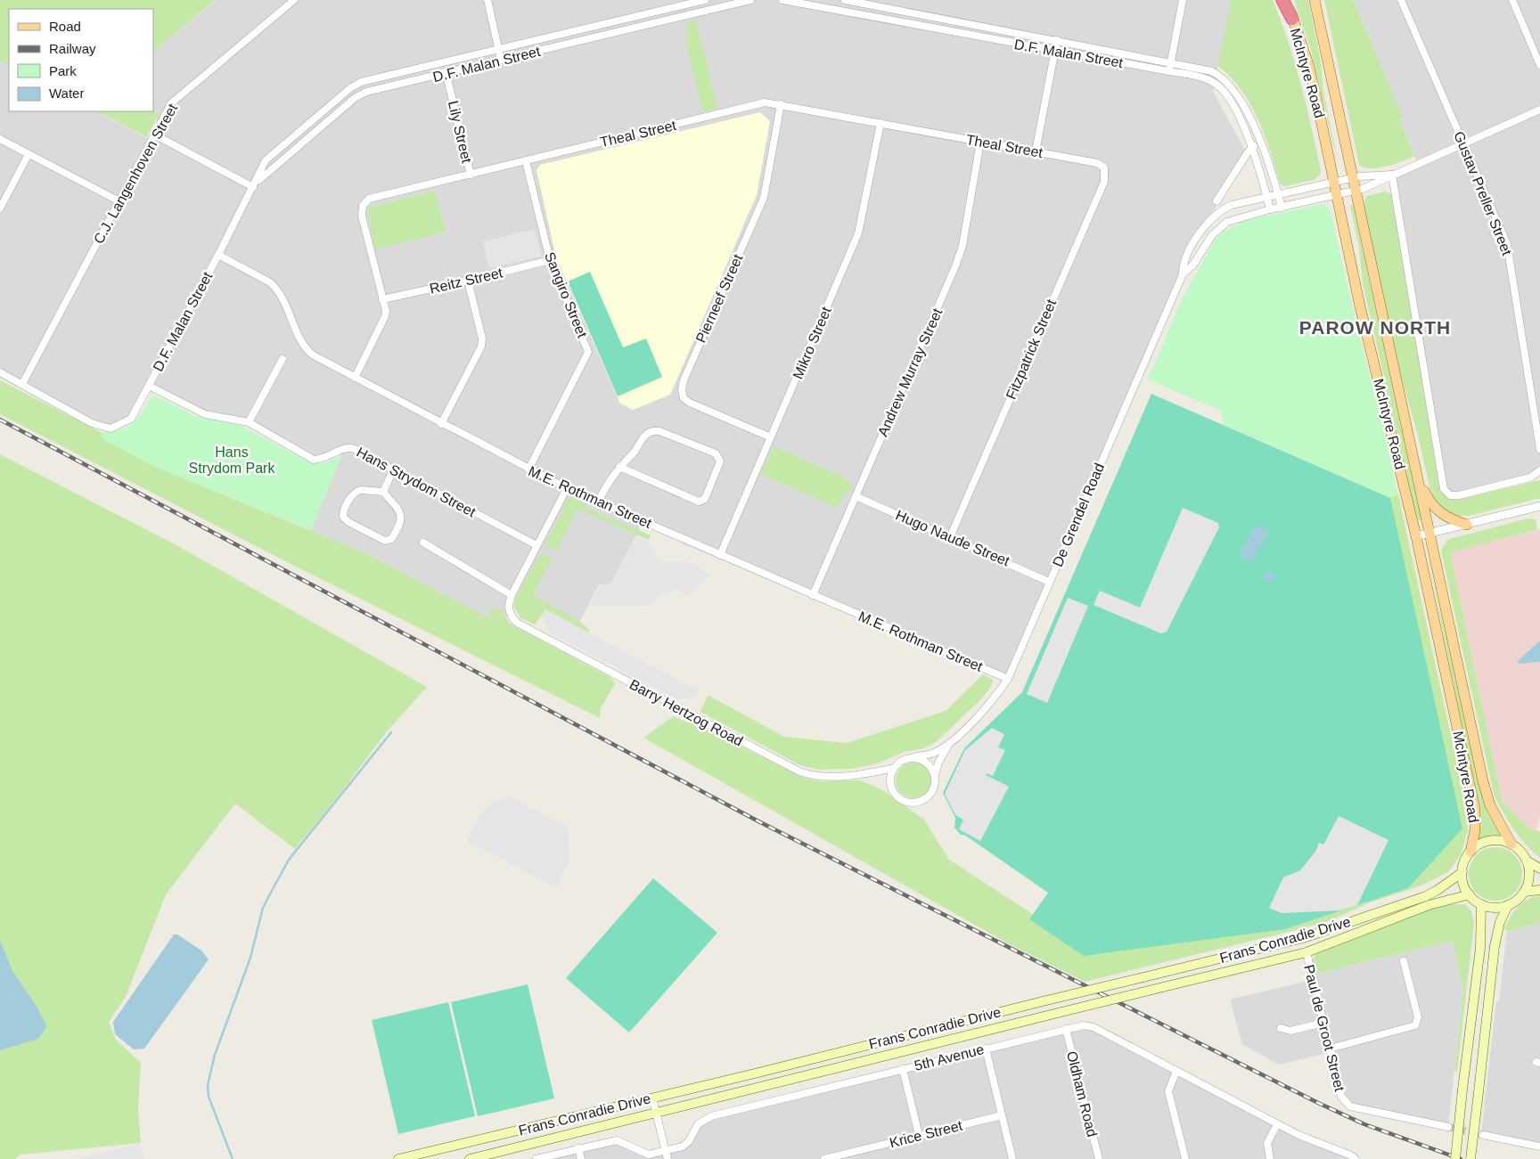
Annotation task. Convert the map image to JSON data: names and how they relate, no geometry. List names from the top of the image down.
{
  "streets": {
    "main road": ["McIntyre Road", "Frans Conradie Drive"],
    "street": [
      "D.F. Malan Street",
      "Lily Street",
      "Theal Street",
      "C.J. Langenhoven Street",
      "Gustav Preller Street",
      "Reitz Street",
      "Sangiro Street",
      "Pierneef Street",
      "Mikro Street",
      "Fitzpatrick Street",
      "Andrew Murray Street",
      "Hans Strydom Street",
      "M.E. Rothman Street",
      "De Grendel Road",
      "Hugo Naude Street",
      "Barry Hertzog Road",
      "Paul de Groot Street",
      "5th Avenue",
      "Oldham Road",
      "Krice Street"
    ]
  },
  "crossings": [
    ["D.F. Malan Street", "Lily Street"],
    ["D.F. Malan Street", "C.J. Langenhoven Street"],
    ["D.F. Malan Street", "Hans Strydom Street"],
    ["D.F. Malan Street", "M.E. Rothman Street"],
    ["D.F. Malan Street", "De Grendel Road"],
    ["McIntyre Road", "De Grendel Road"],
    ["McIntyre Road", "Frans Conradie Drive"],
    ["Lily Street", "Theal Street"],
    ["Theal Street", "Reitz Street"],
    ["Theal Street", "Sangiro Street"],
    ["Theal Street", "Pierneef Street"],
    ["Theal Street", "Mikro Street"],
    ["Theal Street", "Fitzpatrick Street"],
    ["Theal Street", "Andrew Murray Street"],
    ["Theal Street", "M.E. Rothman Street"],
    ["Reitz Street", "Sangiro Street"],
    ["Sangiro Street", "M.E. Rothman Street"],
    ["Pierneef Street", "Mikro Street"],
    ["Mikro Street", "M.E. Rothman Street"],
    ["Fitzpatrick Street", "Hugo Naude Street"],
    ["Andrew Murray Street", "M.E. Rothman Street"],
    ["Andrew Murray Street", "Hugo Naude Street"],
    ["M.E. Rothman Street", "De Grendel Road"],
    ["De Grendel Road", "Hugo Naude Street"],
    ["De Grendel Road", "Barry Hertzog Road"],
    ["Frans Conradie Drive", "Paul de Groot Street"],
    ["5th Avenue", "Oldham Road"]
  ],
  "districts": ["PAROW NORTH"],
  "parks": ["Hans Strydom Park"],
  "legend": [
    "Road",
    "Railway",
    "Park",
    "Water"
  ]
}
